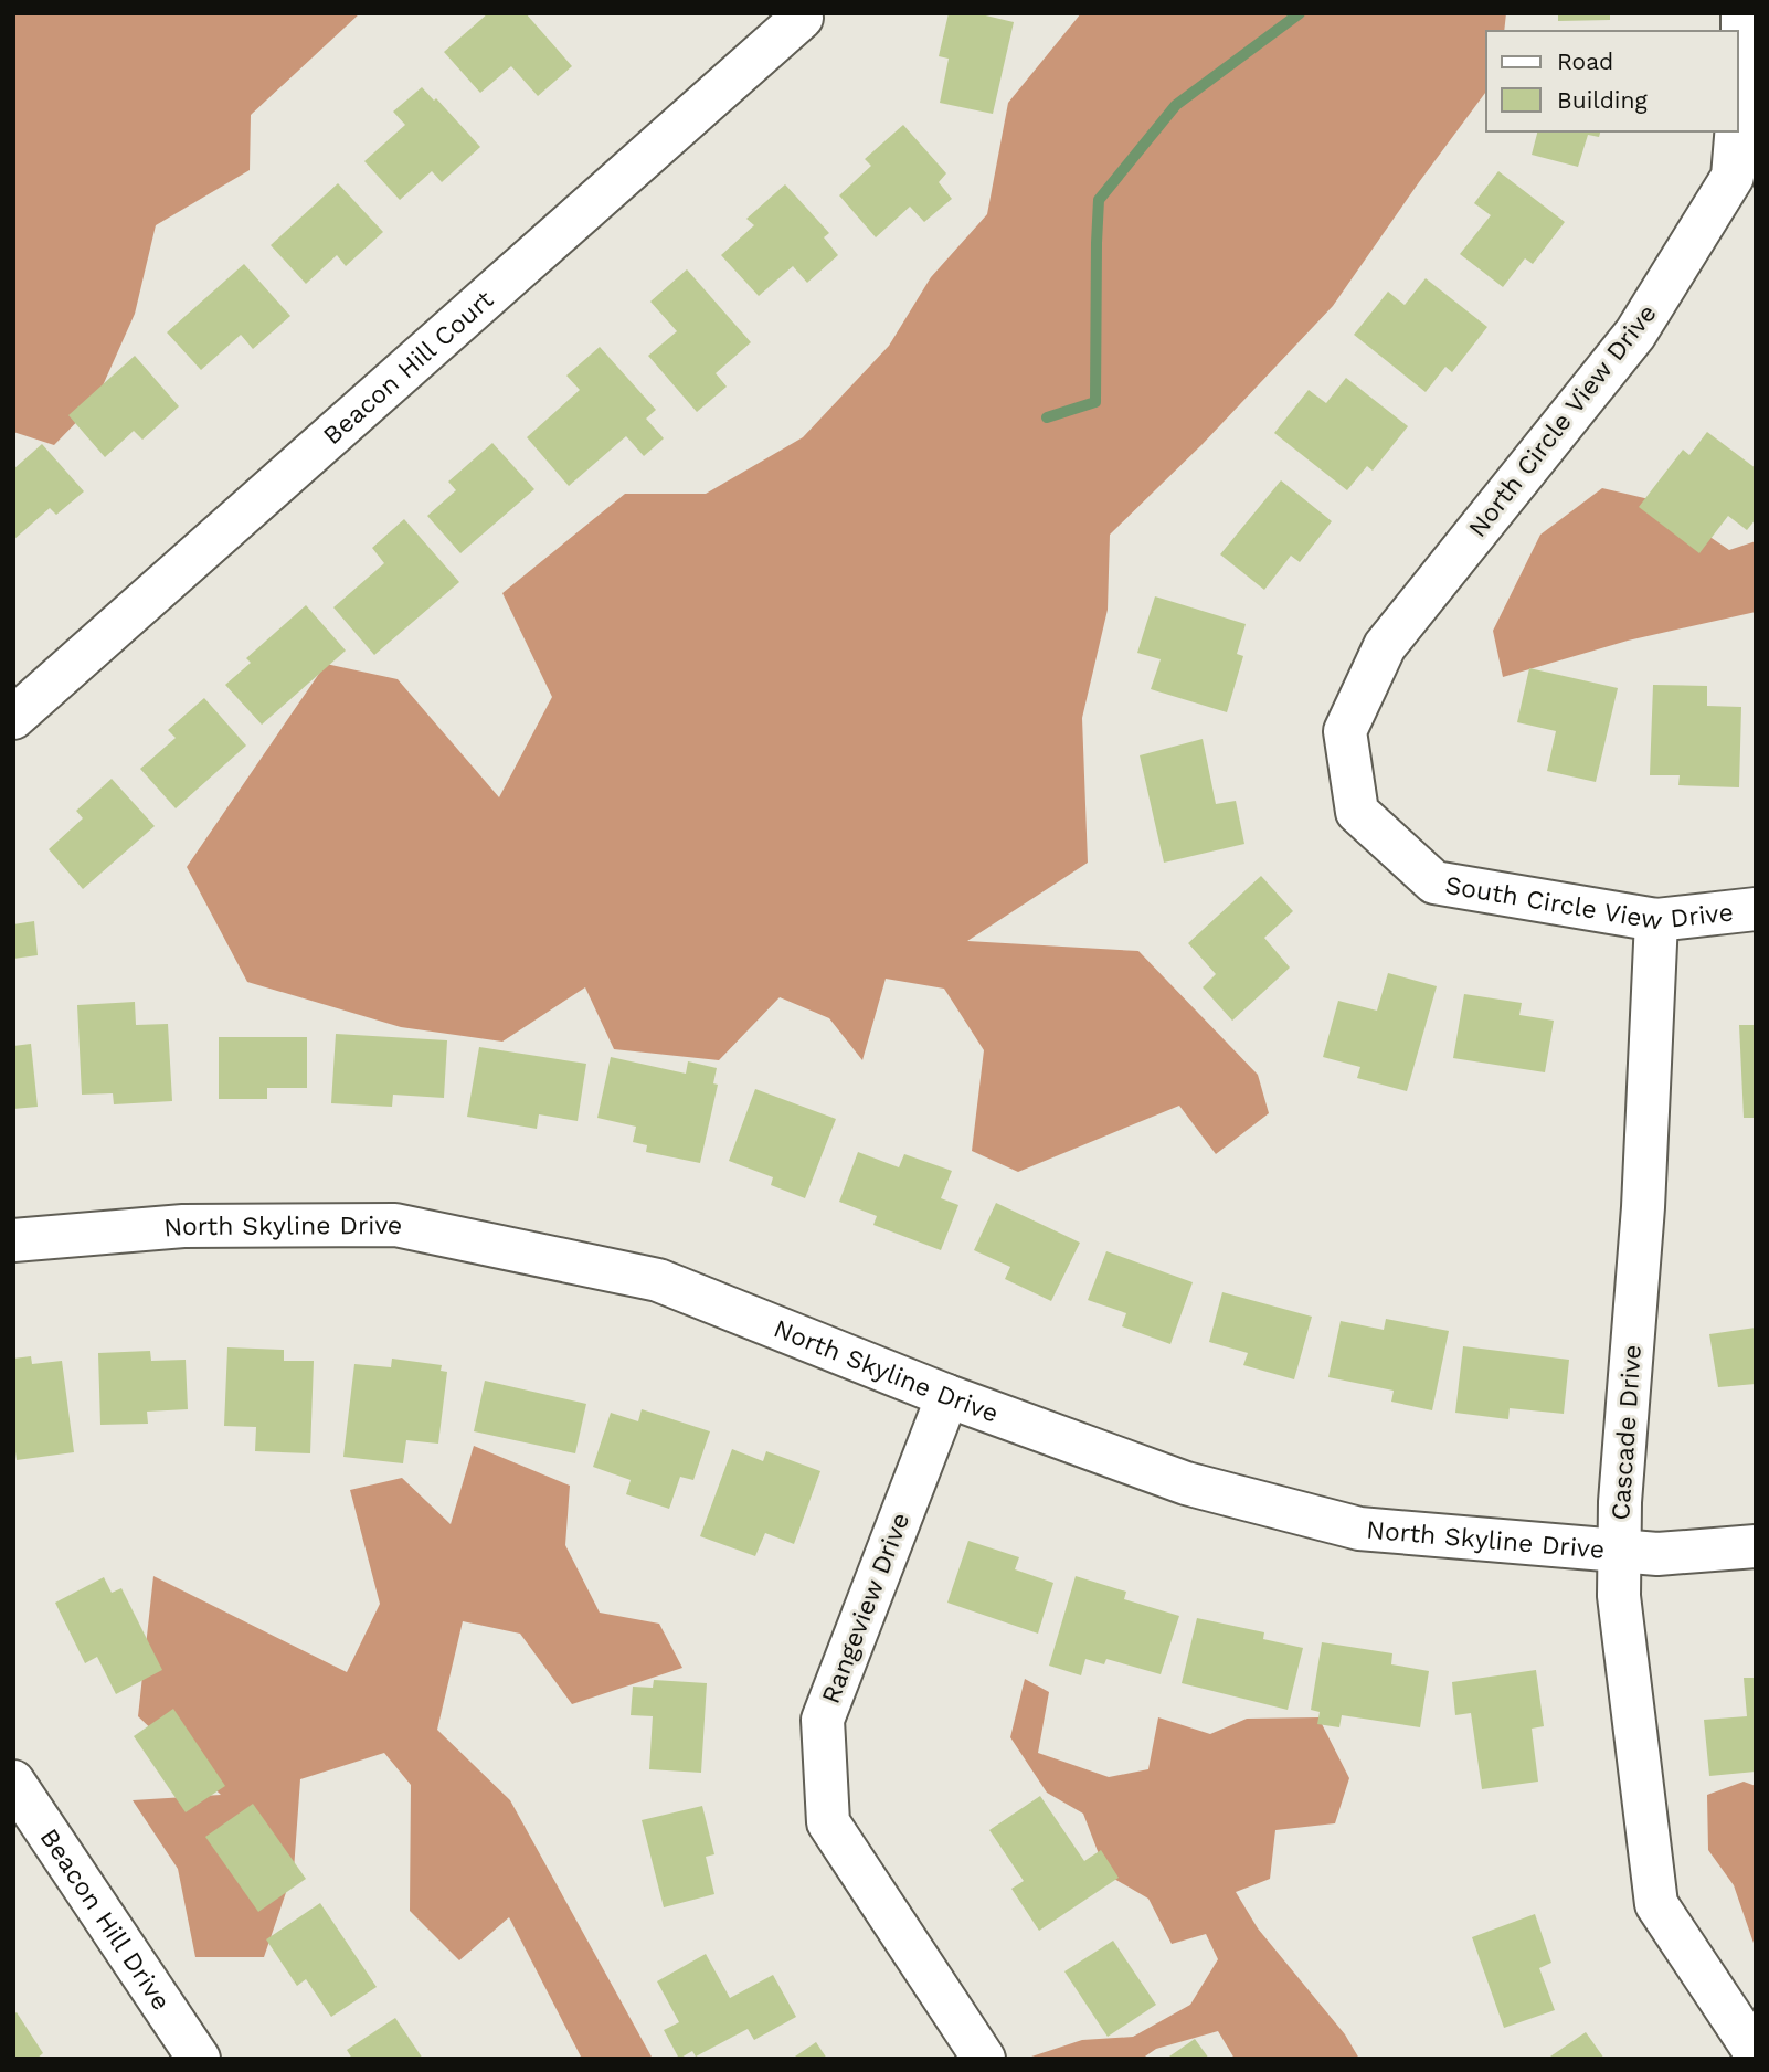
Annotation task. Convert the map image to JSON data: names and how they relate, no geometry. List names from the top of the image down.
{
  "streets": {
    "street": [
      "Beacon Hill Court",
      "North Circle View Drive",
      "South Circle View Drive",
      "North Skyline Drive",
      "Cascade Drive",
      "Rangeview Drive",
      "Beacon Hill Drive"
    ]
  },
  "crossings": [
    ["North Circle View Drive", "South Circle View Drive"],
    ["South Circle View Drive", "Cascade Drive"],
    ["North Skyline Drive", "Cascade Drive"],
    ["North Skyline Drive", "Rangeview Drive"]
  ],
  "legend": ["Road", "Building"]
}
